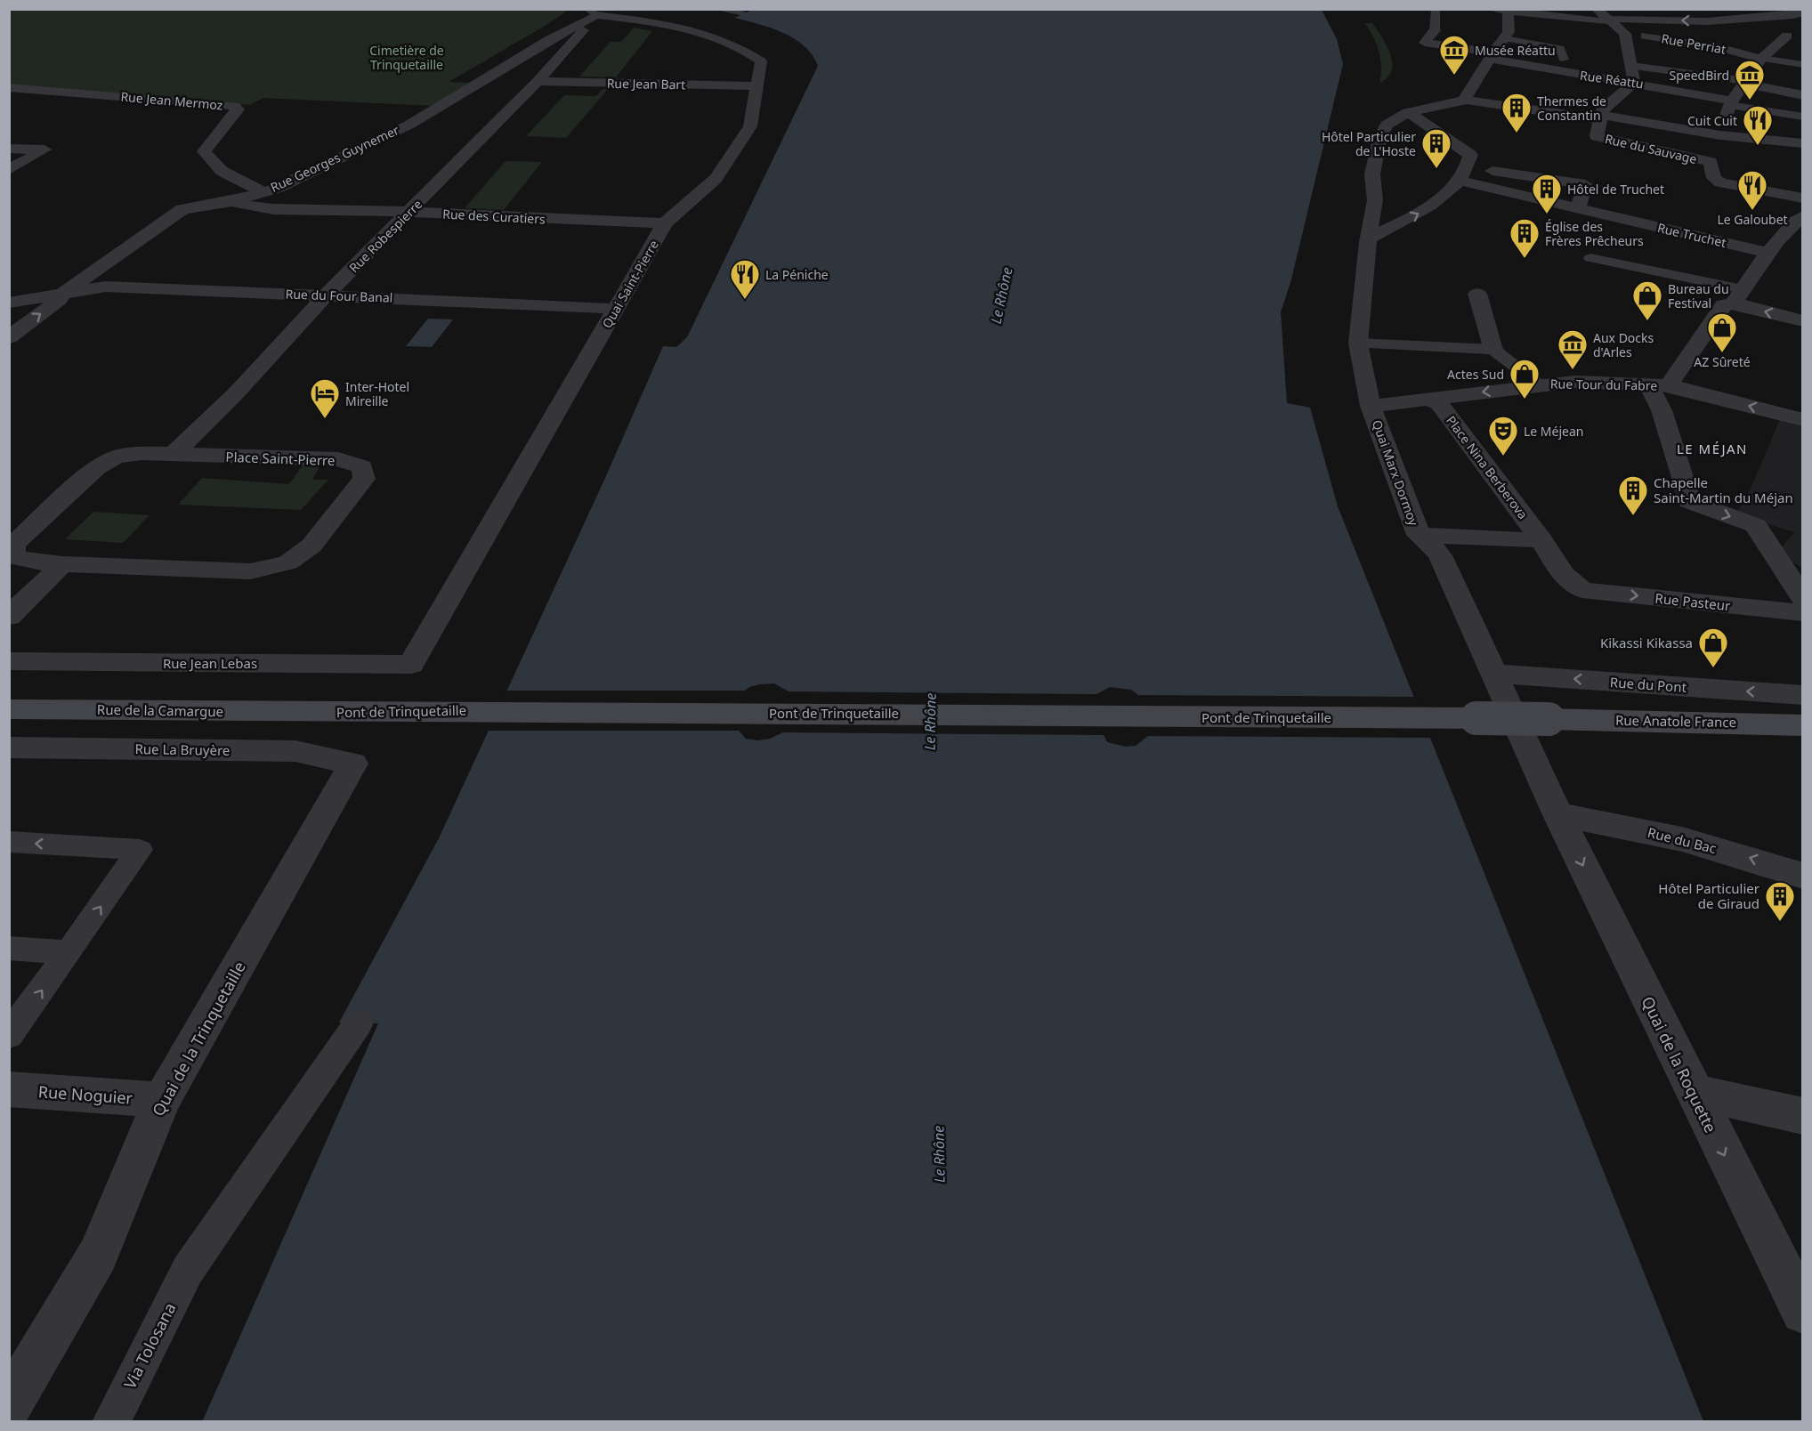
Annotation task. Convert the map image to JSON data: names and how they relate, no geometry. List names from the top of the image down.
{
  "streets": {
    "main road": ["Rue de la Camargue", "Pont de Trinquetaille", "Rue Anatole France"],
    "street": [
      "Rue Perriat",
      "Rue Réattu",
      "Rue Jean Bart",
      "Rue Jean Mermoz",
      "Rue du Sauvage",
      "Rue Georges Guynemer",
      "Rue des Curatiers",
      "Rue Truchet",
      "Rue Robespierre",
      "Quai Saint-Pierre",
      "Rue du Four Banal",
      "Rue Tour du Fabre",
      "Place Saint-Pierre",
      "Place Nina Berberova",
      "Quai Marx Dormoy",
      "Rue Pasteur",
      "Rue Jean Lebas",
      "Rue du Pont",
      "Rue La Bruyère",
      "Rue du Bac",
      "Quai de la Trinquetaille",
      "Quai de la Roquette",
      "Rue Noguier"
    ],
    "lane": ["Via Tolosana"]
  },
  "crossings": [
    ["Rue Jean Bart", "Rue Robespierre"],
    ["Rue Jean Bart", "Quai Saint-Pierre"],
    ["Rue Jean Mermoz", "Rue Georges Guynemer"],
    ["Rue Georges Guynemer", "Rue des Curatiers"],
    ["Rue Georges Guynemer", "Rue Robespierre"],
    ["Rue Georges Guynemer", "Quai Saint-Pierre"],
    ["Rue Georges Guynemer", "Rue du Four Banal"],
    ["Rue des Curatiers", "Rue Robespierre"],
    ["Rue des Curatiers", "Quai Saint-Pierre"],
    ["Rue Robespierre", "Quai Saint-Pierre"],
    ["Rue Robespierre", "Rue du Four Banal"],
    ["Rue Robespierre", "Place Saint-Pierre"],
    ["Quai Saint-Pierre", "Rue du Four Banal"],
    ["Quai Saint-Pierre", "Rue Jean Lebas"],
    ["Rue Tour du Fabre", "Place Nina Berberova"],
    ["Rue Tour du Fabre", "Quai Marx Dormoy"],
    ["Place Nina Berberova", "Rue Pasteur"],
    ["Quai Marx Dormoy", "Rue du Pont"],
    ["Quai Marx Dormoy", "Rue du Bac"],
    ["Quai Marx Dormoy", "Quai de la Roquette"],
    ["Rue de la Camargue", "Pont de Trinquetaille"],
    ["Pont de Trinquetaille", "Rue Anatole France"],
    ["Rue La Bruyère", "Quai de la Trinquetaille"],
    ["Rue du Bac", "Quai de la Roquette"],
    ["Quai de la Trinquetaille", "Rue Noguier"]
  ],
  "one_way": [
    "Rue Pasteur",
    "Rue du Pont",
    "Rue du Bac",
    "Quai de la Roquette"
  ],
  "districts": ["LE MÉJAN"],
  "water": ["Le Rhône"],
  "parks": ["Cimetière de Trinquetaille"],
  "places": {
    "museum": ["Musée Réattu", "SpeedBird", "Aux Docks d'Arles"],
    "building": [
      "Thermes de Constantin",
      "Hôtel Particulier de L'Hoste",
      "Hôtel de Truchet",
      "Église des Frères Prêcheurs",
      "Chapelle Saint-Martin du Méjan",
      "Hôtel Particulier de Giraud"
    ],
    "restaurant": ["Cuit Cuit", "Le Galoubet", "La Péniche"],
    "shop": [
      "Bureau du Festival",
      "AZ Sûreté",
      "Actes Sud",
      "Kikassi Kikassa"
    ],
    "hotel": ["Inter-Hotel Mireille"],
    "theatre": ["Le Méjean"]
  }
}
